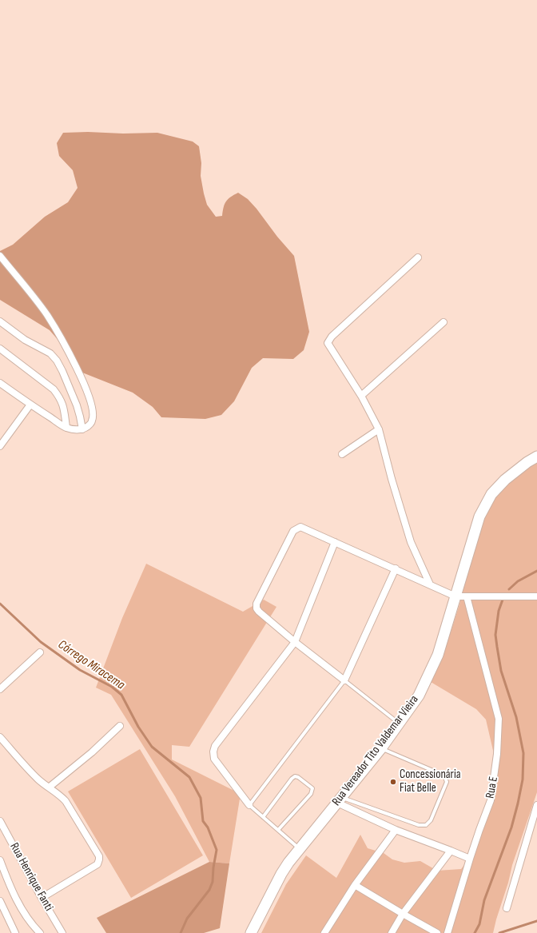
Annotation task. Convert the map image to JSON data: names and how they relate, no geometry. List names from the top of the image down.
{
  "streets": {
    "main road": ["Rua Vereador Tito Valdemar Vieira"],
    "street": ["Rua E", "Rua Henrique Fanti"]
  },
  "water": ["Córrego Miracema"],
  "places": ["Concessionária Fiat Belle"]
}
